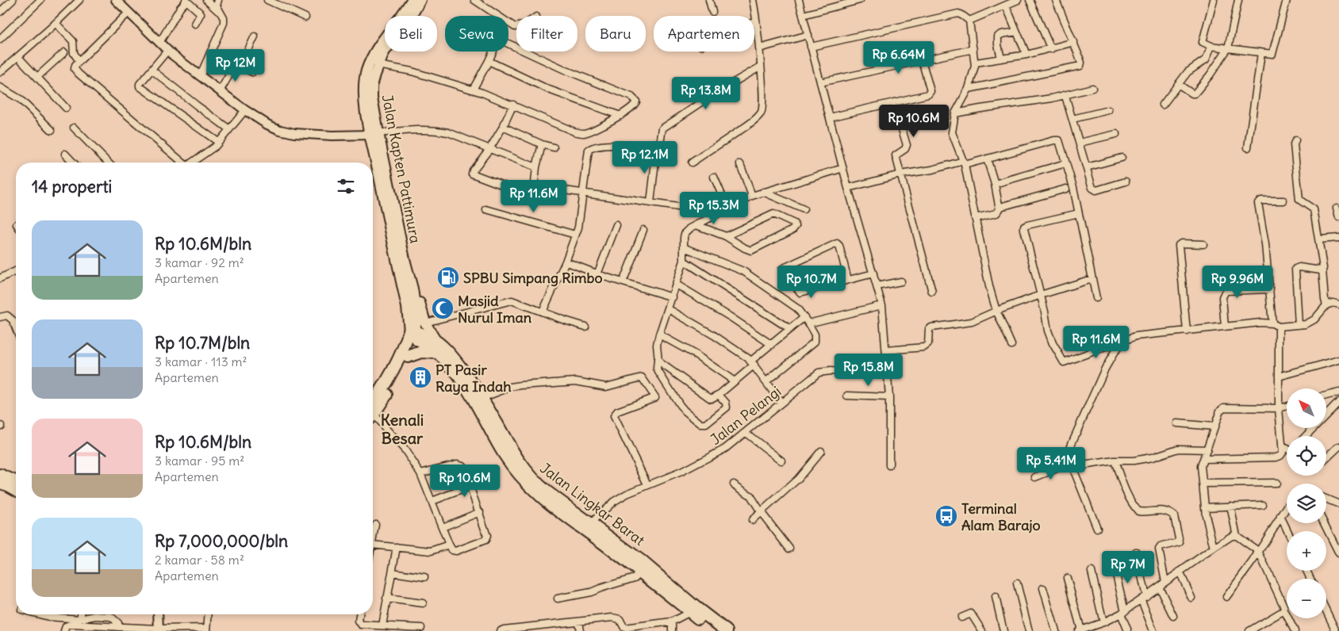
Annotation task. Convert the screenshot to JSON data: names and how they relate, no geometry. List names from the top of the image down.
{
  "streets": {
    "highway": ["Jalan Lingkar Barat"],
    "main road": ["Jalan Kapten Pattimura"],
    "street": ["Jalan Pelangi"]
  },
  "crossings": [
    ["Jalan Kapten Pattimura", "Jalan Lingkar Barat"],
    ["Jalan Pelangi", "Jalan Lingkar Barat"]
  ],
  "districts": ["Kenali Besar"],
  "places": {
    "fuel station": ["SPBU Simpang Rimbo"],
    "mosque": ["Masjid Nurul Iman"],
    "building": ["PT Pasir Raya Indah"],
    "bus stop": ["Terminal Alam Barajo"]
  },
  "north": "top left",
  "page": {
    "chip": [
      "Beli",
      "Sewa",
      "Filter",
      "Baru",
      "Apartemen"
    ],
    "price": [
      "Rp 6.64M",
      "Rp 12M",
      "Rp 13.8M",
      "Rp 10.6M",
      "Rp 12.1M",
      "Rp 11.6M",
      "Rp 15.3M",
      "Rp 10.7M",
      "Rp 9.96M",
      "Rp 11.6M",
      "Rp 15.8M",
      "Rp 5.41M",
      "Rp 10.6M",
      "Rp 7M"
    ],
    "heading": "14 properti",
    "list": [
      {
        "name": "Rp 10.6M/bln",
        "note": "3 kamar · 92 m² · Apartemen"
      },
      {
        "name": "Rp 10.7M/bln",
        "note": "3 kamar · 113 m² · Apartemen"
      },
      {
        "name": "Rp 10.6M/bln",
        "note": "3 kamar · 95 m² · Apartemen"
      },
      {
        "name": "Rp 7,000,000/bln",
        "note": "2 kamar · 58 m² · Apartemen"
      }
    ],
    "map_buttons": ["+", "−"]
  }
}
